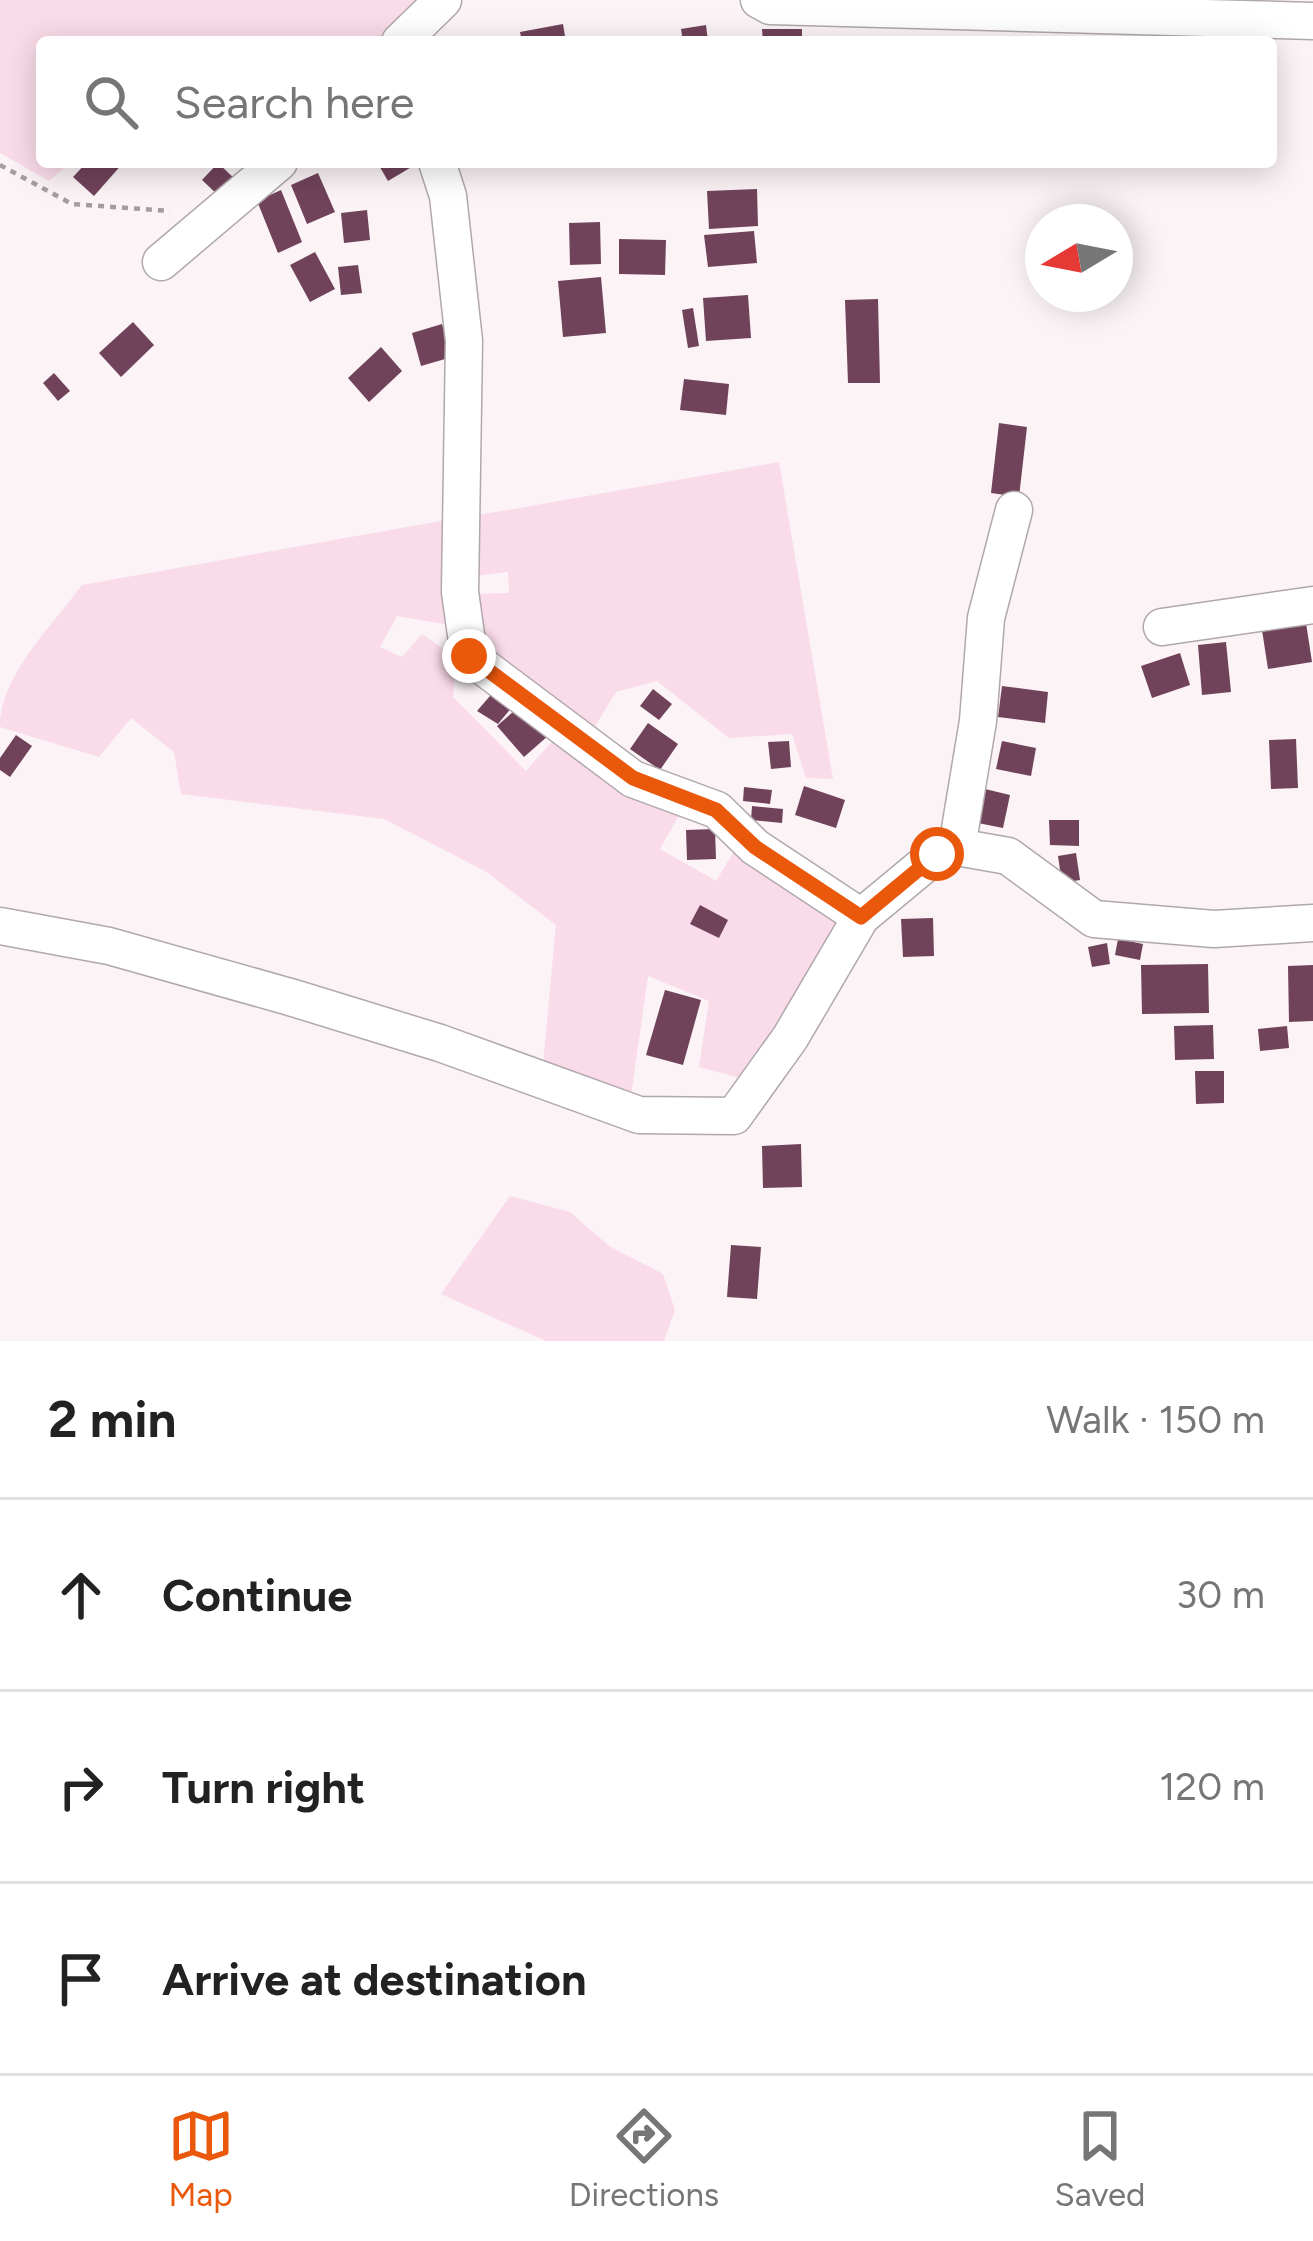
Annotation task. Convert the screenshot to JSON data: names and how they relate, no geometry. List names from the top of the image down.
{
  "north": "left",
  "page": {
    "search": "Search here",
    "heading": ["2 min", "Walk · 150 m"],
    "list": [
      ["Continue", "30 m"],
      ["Turn right", "120 m"],
      "Arrive at destination"
    ],
    "nav": ["Map", "Directions", "Saved"]
  }
}
